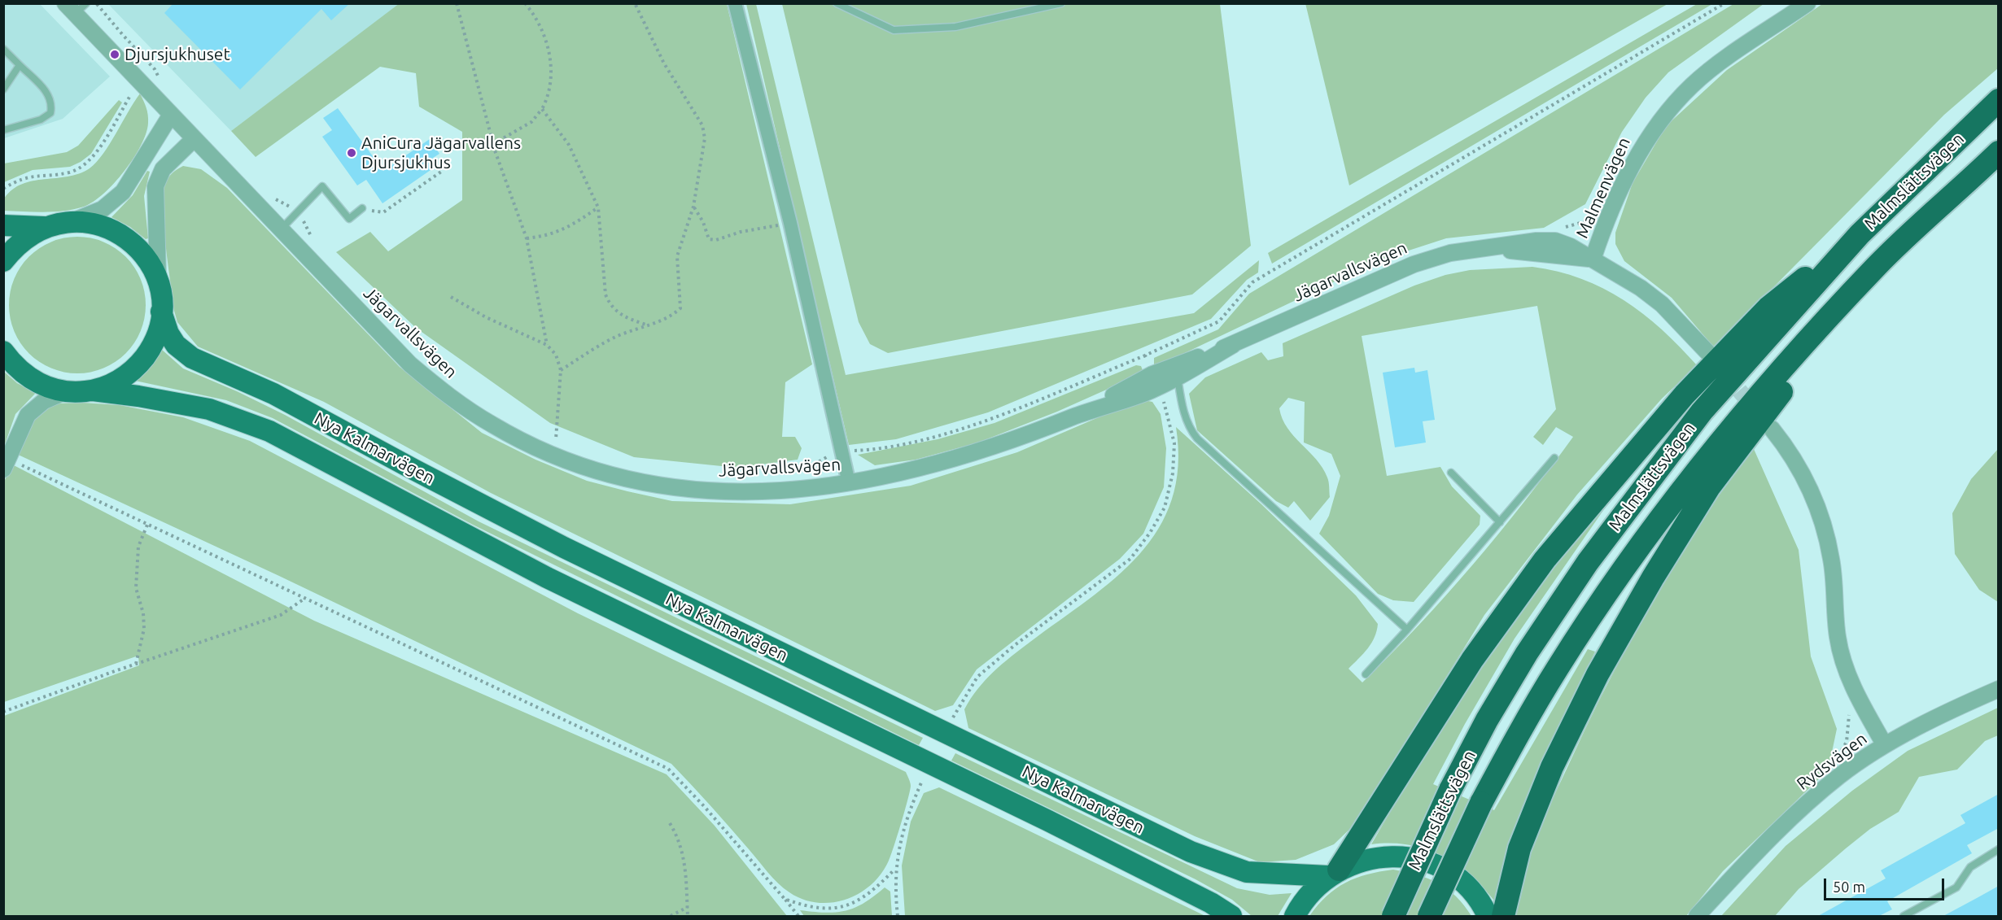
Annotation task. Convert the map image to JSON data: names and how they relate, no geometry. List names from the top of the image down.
{
  "streets": {
    "highway": ["Malmslättsvägen"],
    "main road": ["Nya Kalmarvägen"],
    "street": ["Malmenvägen", "Jägarvallsvägen", "Rydsvägen"]
  },
  "crossings": [
    ["Malmenvägen", "Jägarvallsvägen"]
  ],
  "places": ["Djursjukhuset", "AniCura Jägarvallens Djursjukhus"],
  "scale_bar": "50 m"
}
